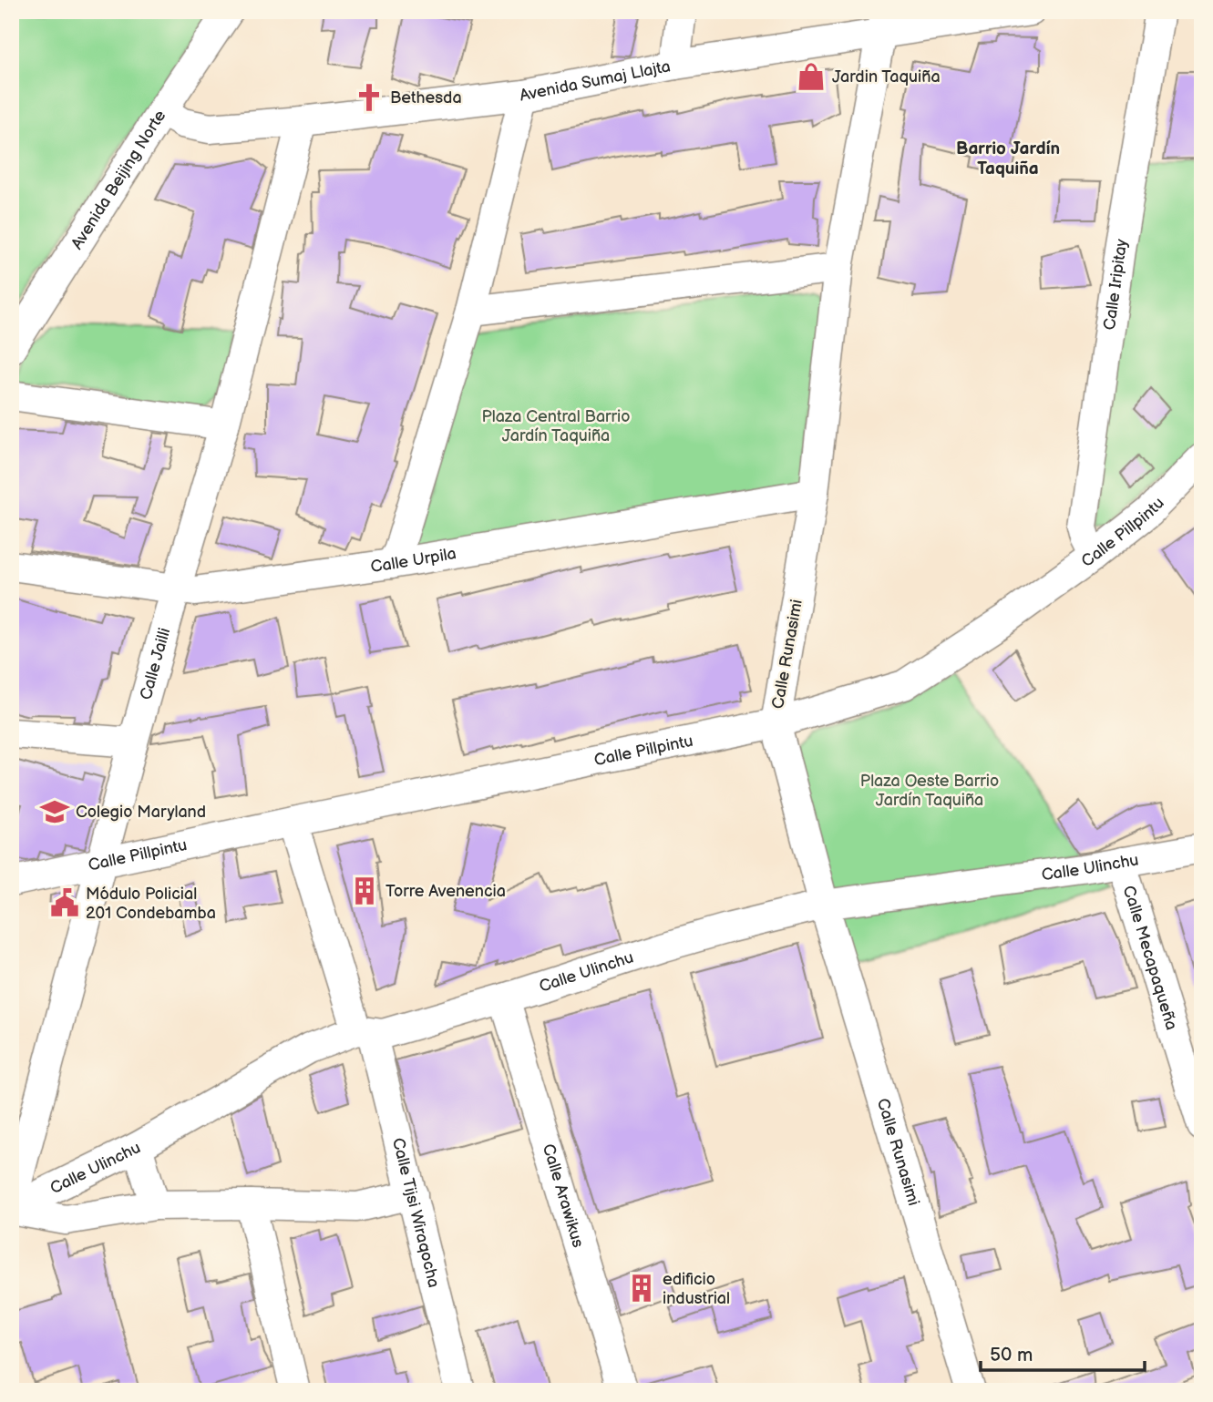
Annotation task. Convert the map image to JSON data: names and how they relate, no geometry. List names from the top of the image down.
{
  "streets": {
    "street": [
      "Avenida Sumaj Llajta",
      "Avenida Beijing Norte",
      "Calle Iripitay",
      "Calle Pillpintu",
      "Calle Urpila",
      "Calle Runasimi",
      "Calle Jailli",
      "Calle Ulinchu",
      "Calle Mecapaqueña",
      "Calle Arawikus",
      "Calle Tijsi Wiraqocha"
    ]
  },
  "crossings": [
    ["Avenida Sumaj Llajta", "Avenida Beijing Norte"],
    ["Avenida Sumaj Llajta", "Calle Runasimi"],
    ["Avenida Sumaj Llajta", "Calle Jailli"],
    ["Calle Iripitay", "Calle Pillpintu"],
    ["Calle Pillpintu", "Calle Runasimi"],
    ["Calle Pillpintu", "Calle Jailli"],
    ["Calle Pillpintu", "Calle Tijsi Wiraqocha"],
    ["Calle Urpila", "Calle Runasimi"],
    ["Calle Urpila", "Calle Jailli"],
    ["Calle Runasimi", "Calle Ulinchu"],
    ["Calle Jailli", "Calle Ulinchu"],
    ["Calle Ulinchu", "Calle Mecapaqueña"],
    ["Calle Ulinchu", "Calle Arawikus"],
    ["Calle Ulinchu", "Calle Tijsi Wiraqocha"]
  ],
  "districts": ["Barrio Jardín Taquiña"],
  "parks": ["Plaza Central Barrio Jardín Taquiña", "Plaza Oeste Barrio Jardín Taquiña"],
  "places": {
    "shop": ["Jardin Taquiña"],
    "church": ["Bethesda"],
    "school or university": ["Colegio Maryland"],
    "building": ["Torre Avenencia", "edificio industrial"],
    "public building": ["Módulo Policial 201 Condebamba"]
  },
  "scale_bar": "50 m"
}
